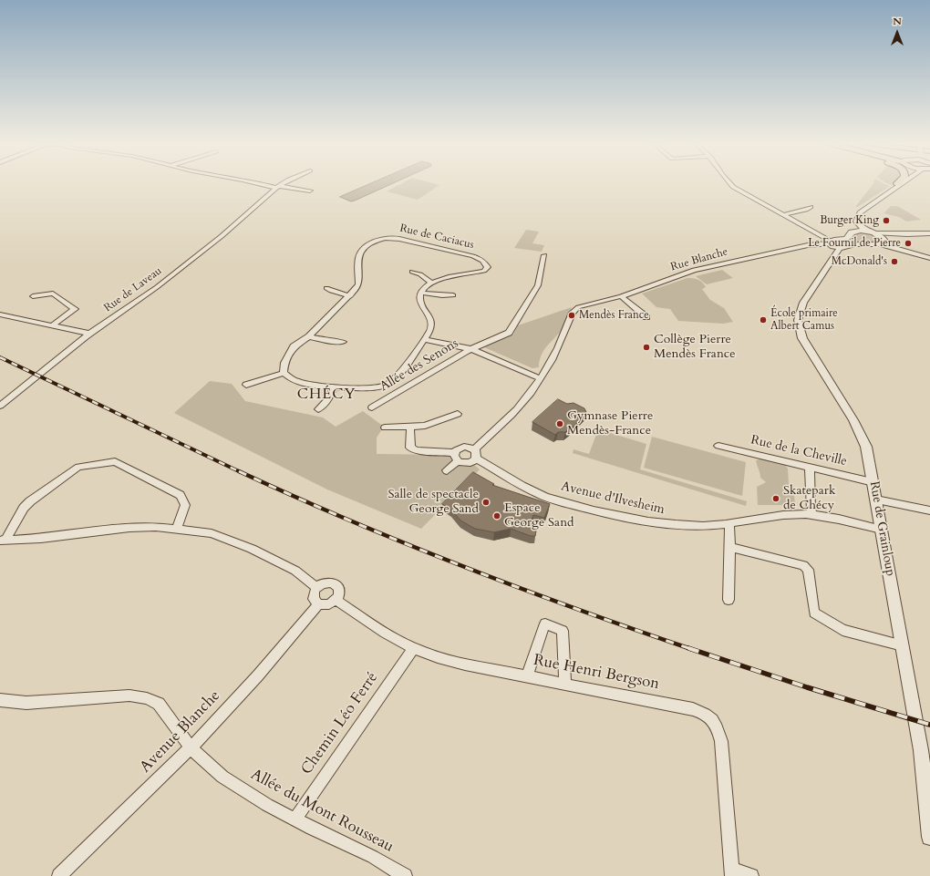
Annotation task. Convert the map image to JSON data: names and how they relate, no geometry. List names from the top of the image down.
{
  "streets": {
    "street": [
      "Rue de Caciacus",
      "Rue Blanche",
      "Rue de Laveau",
      "Allée des Senons",
      "Rue de la Cheville",
      "Avenue d'Ilvesheim",
      "Rue de Grainloup",
      "Rue Henri Bergson",
      "Chemin Léo Ferré",
      "Avenue Blanche",
      "Allée du Mont Rousseau"
    ]
  },
  "crossings": [
    ["Rue Blanche", "Allée des Senons"],
    ["Rue de la Cheville", "Rue de Grainloup"],
    ["Avenue d'Ilvesheim", "Rue de Grainloup"],
    ["Rue Henri Bergson", "Chemin Léo Ferré"],
    ["Rue Henri Bergson", "Avenue Blanche"],
    ["Chemin Léo Ferré", "Allée du Mont Rousseau"],
    ["Avenue Blanche", "Allée du Mont Rousseau"]
  ],
  "districts": ["CHÉCY"],
  "places": [
    "Burger King",
    "Le Fournil de Pierre",
    "McDonald's",
    "Mendès France",
    "École primaire Albert Camus",
    "Collège Pierre Mendès France",
    "Gymnase Pierre Mendès-France",
    "Skatepark de Chécy",
    "Salle de spectacle George Sand",
    "Espace George Sand"
  ],
  "north": "top"
}
